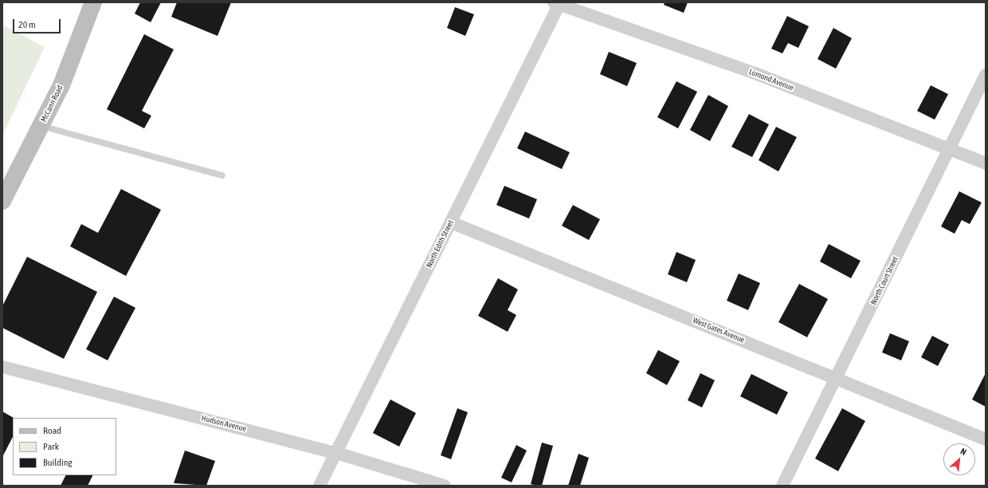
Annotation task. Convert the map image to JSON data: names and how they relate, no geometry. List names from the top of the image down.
{
  "streets": {
    "street": [
      "Lomond Avenue",
      "McCann Road",
      "North Edith Street",
      "North Court Street",
      "West Gates Avenue",
      "Hudson Avenue"
    ]
  },
  "crossings": [
    ["Lomond Avenue", "North Edith Street"],
    ["Lomond Avenue", "North Court Street"],
    ["North Edith Street", "West Gates Avenue"],
    ["North Edith Street", "Hudson Avenue"],
    ["North Court Street", "West Gates Avenue"]
  ],
  "legend": ["Road", "Park", "Building"],
  "scale_bar": "20 m",
  "north": "top right"
}
